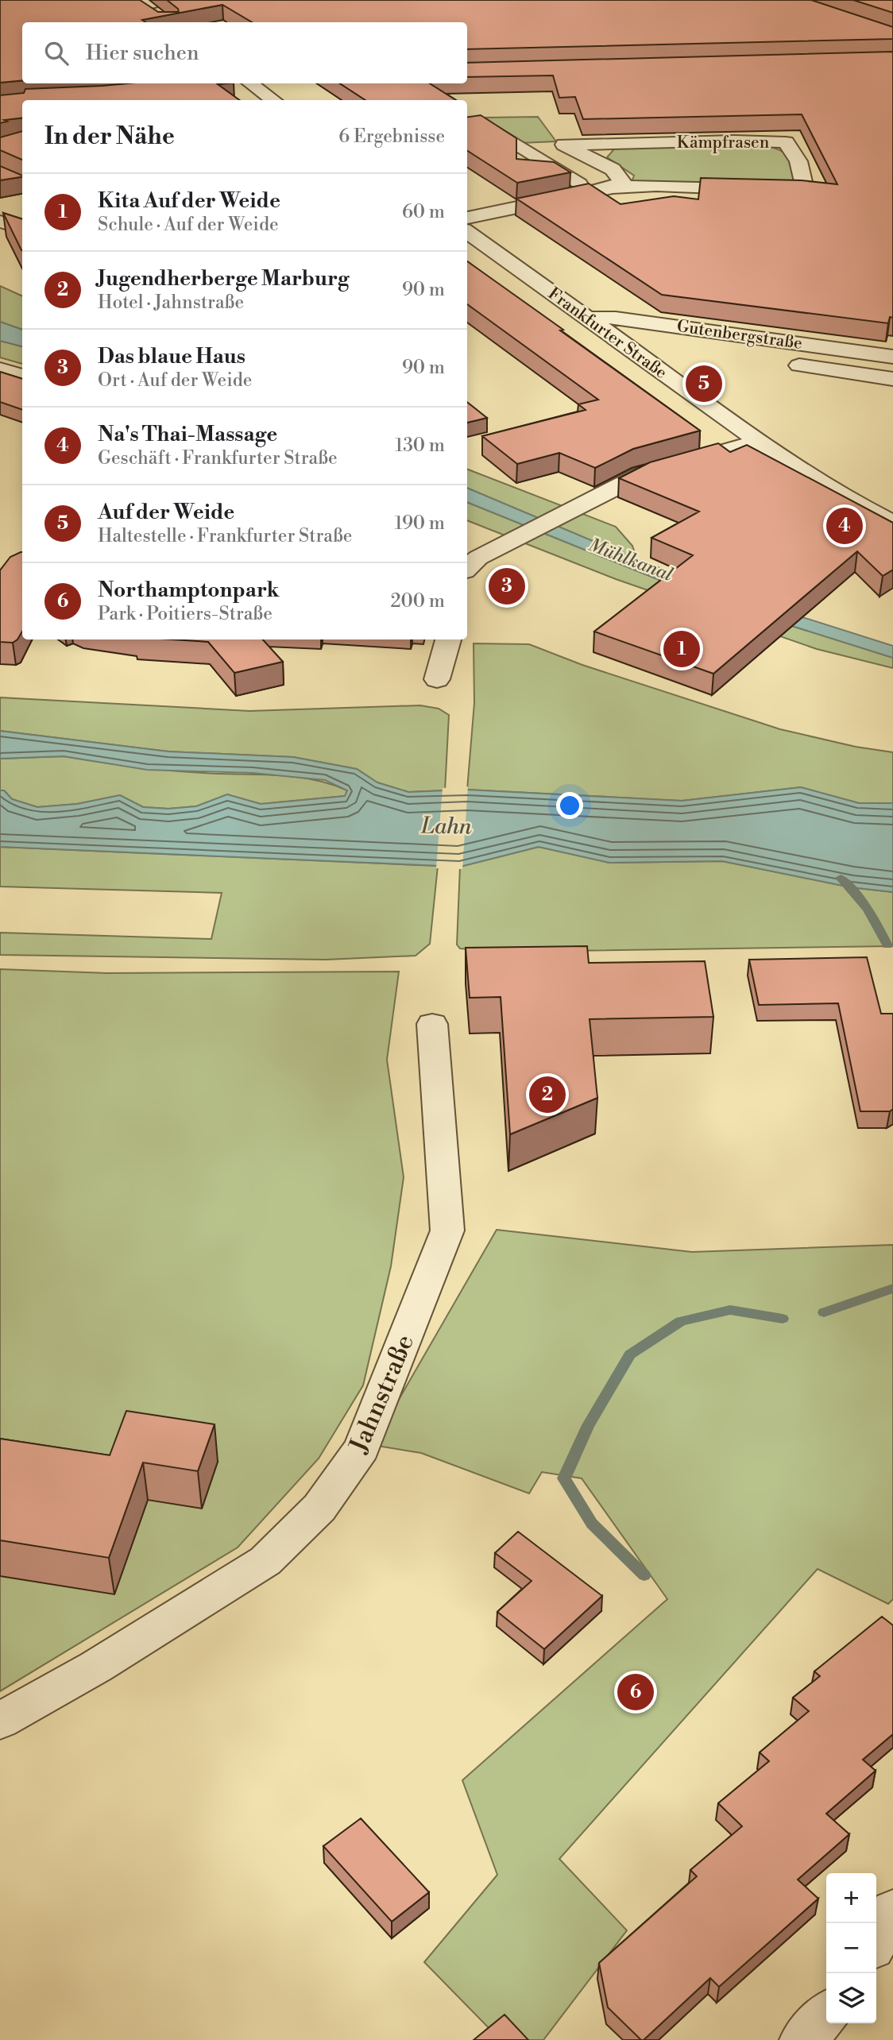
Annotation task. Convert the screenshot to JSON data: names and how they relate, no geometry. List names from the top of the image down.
{
  "streets": {
    "street": [
      "Kämpfrasen",
      "Frankfurter Straße",
      "Gutenbergstraße",
      "Jahnstraße"
    ]
  },
  "crossings": [
    ["Frankfurter Straße", "Gutenbergstraße"]
  ],
  "water": ["Mühlkanal", "Lahn"],
  "page": {
    "search": "Hier suchen",
    "heading": ["In der Nähe", "6 Ergebnisse"],
    "list": [
      {
        "mark": "1",
        "name": "Kita Auf der Weide",
        "note": "Schule · Auf der Weide",
        "value": "60 m"
      },
      {
        "mark": "2",
        "name": "Jugendherberge Marburg",
        "note": "Hotel · Jahnstraße",
        "value": "90 m"
      },
      {
        "mark": "3",
        "name": "Das blaue Haus",
        "note": "Ort · Auf der Weide",
        "value": "90 m"
      },
      {
        "mark": "4",
        "name": "Na's Thai-Massage",
        "note": "Geschäft · Frankfurter Straße",
        "value": "130 m"
      },
      {
        "mark": "5",
        "name": "Auf der Weide",
        "note": "Haltestelle · Frankfurter Straße",
        "value": "190 m"
      },
      {
        "mark": "6",
        "name": "Northamptonpark",
        "note": "Park · Poitiers-Straße",
        "value": "200 m"
      }
    ],
    "pins": [
      "5",
      "4",
      "3",
      "1",
      "2",
      "6"
    ],
    "map_buttons": ["+", "−"]
  }
}
